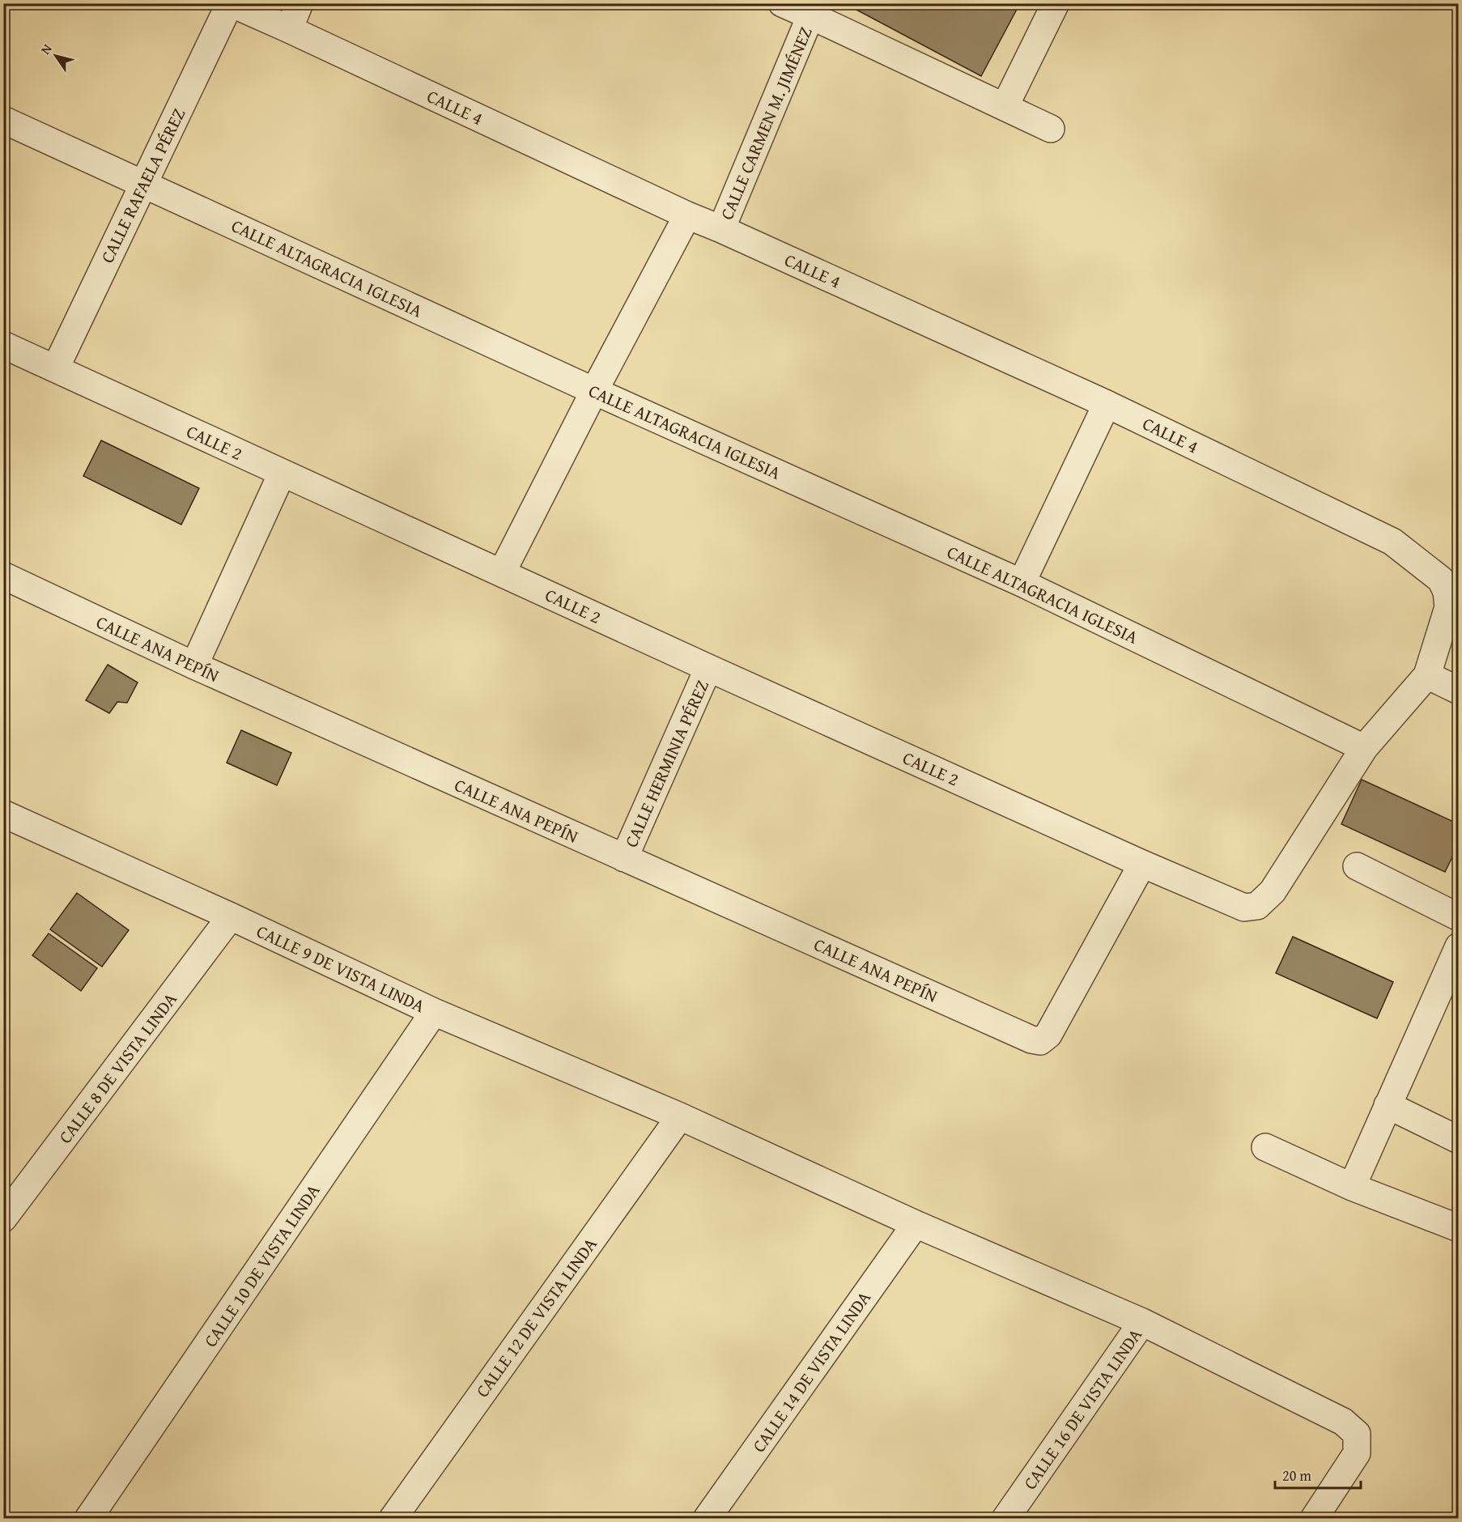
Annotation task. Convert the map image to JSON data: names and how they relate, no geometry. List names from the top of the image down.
{
  "streets": {
    "street": [
      "CALLE 4",
      "CALLE CARMEN M. JIMÉNEZ",
      "CALLE RAFAELA PÉREZ",
      "CALLE ALTAGRACIA IGLESIA",
      "CALLE 2",
      "CALLE ANA PEPÍN",
      "CALLE HERMINIA PÉREZ",
      "CALLE 9 DE VISTA LINDA",
      "CALLE 8 DE VISTA LINDA",
      "CALLE 10 DE VISTA LINDA",
      "CALLE 12 DE VISTA LINDA",
      "CALLE 14 DE VISTA LINDA",
      "CALLE 16 DE VISTA LINDA"
    ]
  },
  "crossings": [
    ["CALLE 4", "CALLE CARMEN M. JIMÉNEZ"],
    ["CALLE 4", "CALLE RAFAELA PÉREZ"],
    ["CALLE 4", "CALLE 2"],
    ["CALLE RAFAELA PÉREZ", "CALLE ALTAGRACIA IGLESIA"],
    ["CALLE RAFAELA PÉREZ", "CALLE 2"],
    ["CALLE ALTAGRACIA IGLESIA", "CALLE 2"],
    ["CALLE 2", "CALLE ANA PEPÍN"],
    ["CALLE 2", "CALLE HERMINIA PÉREZ"],
    ["CALLE ANA PEPÍN", "CALLE HERMINIA PÉREZ"],
    ["CALLE 9 DE VISTA LINDA", "CALLE 8 DE VISTA LINDA"],
    ["CALLE 9 DE VISTA LINDA", "CALLE 10 DE VISTA LINDA"],
    ["CALLE 9 DE VISTA LINDA", "CALLE 12 DE VISTA LINDA"],
    ["CALLE 9 DE VISTA LINDA", "CALLE 14 DE VISTA LINDA"],
    ["CALLE 9 DE VISTA LINDA", "CALLE 16 DE VISTA LINDA"]
  ],
  "scale_bar": "20 m",
  "north": "top left"
}
